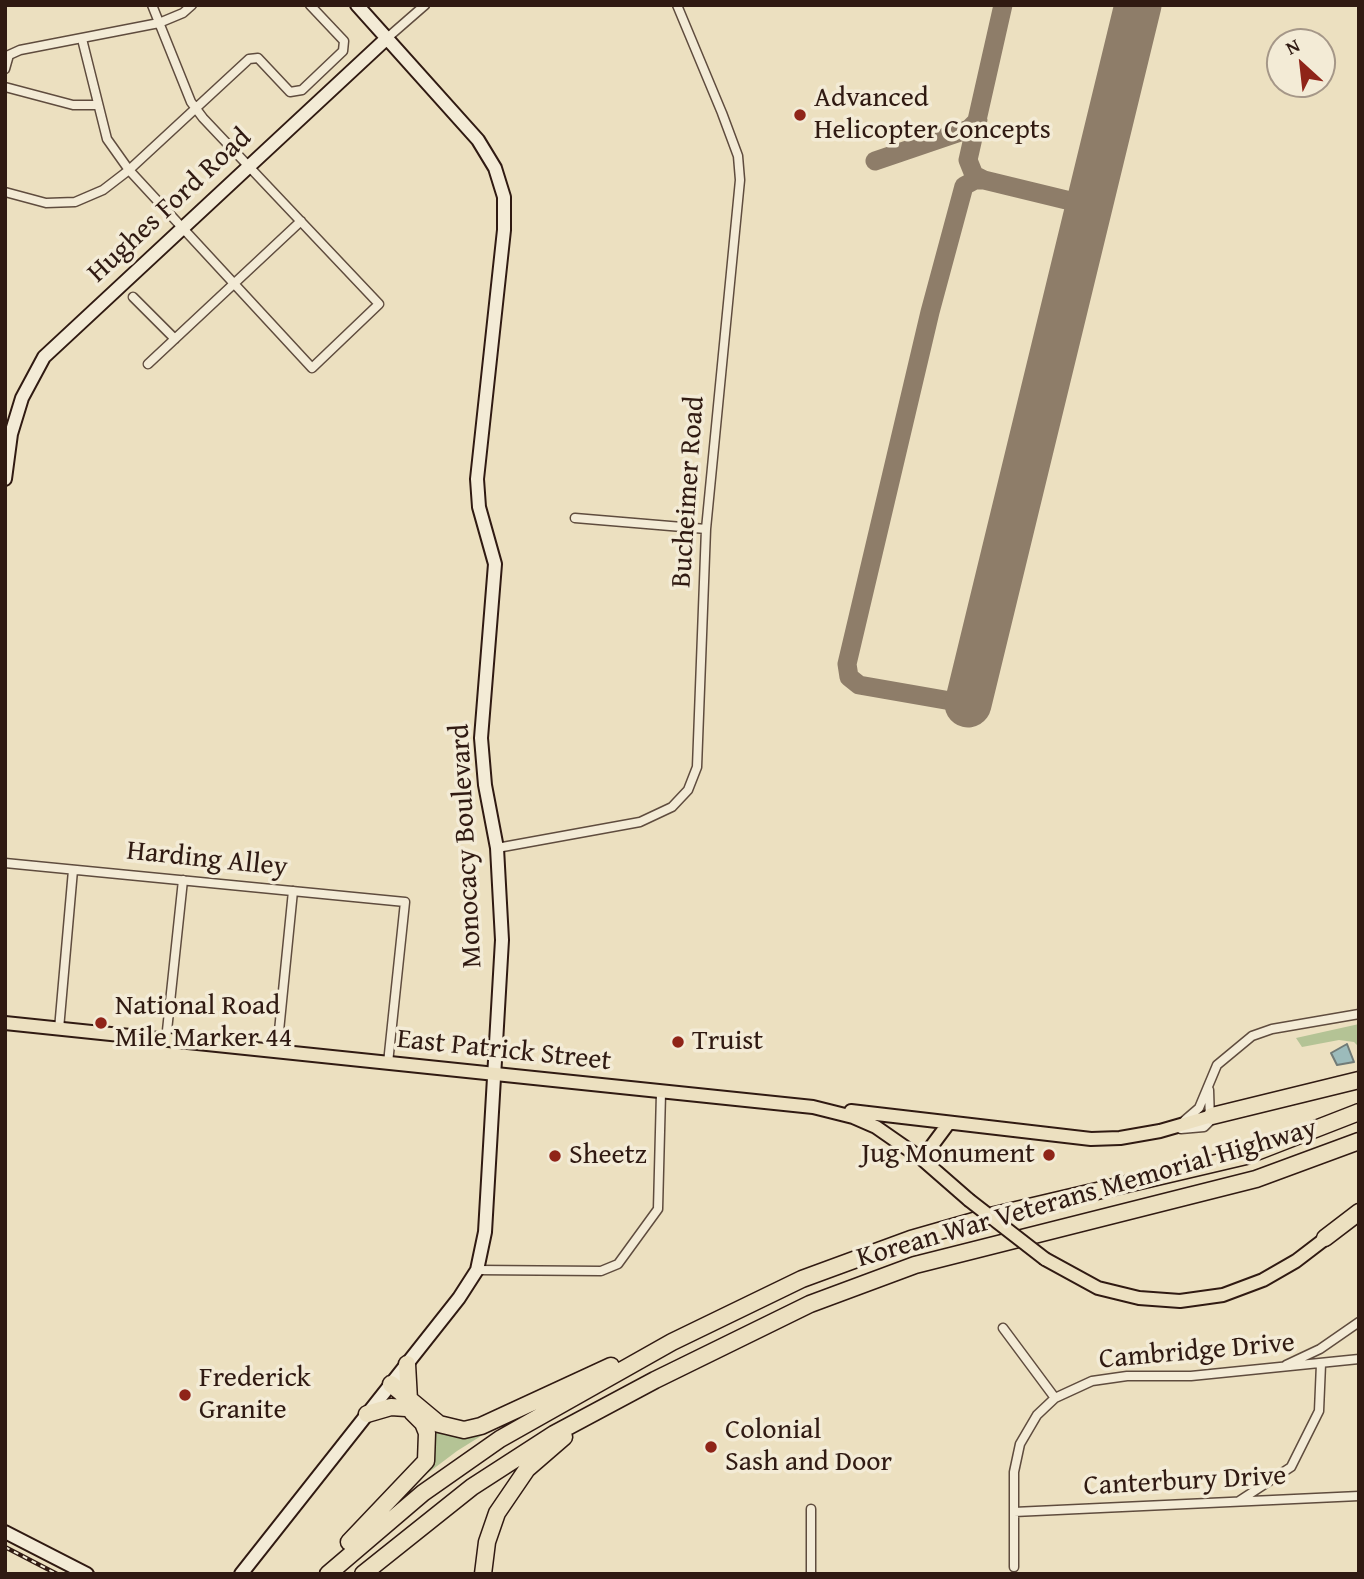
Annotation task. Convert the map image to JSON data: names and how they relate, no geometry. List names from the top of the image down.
{
  "streets": {
    "highway": ["Korean War Veterans Memorial Highway"],
    "main road": ["Hughes Ford Road", "Monocacy Boulevard", "East Patrick Street"],
    "street": [
      "Bucheimer Road",
      "Harding Alley",
      "Cambridge Drive",
      "Canterbury Drive"
    ]
  },
  "crossings": [
    ["Hughes Ford Road", "Monocacy Boulevard"],
    ["Bucheimer Road", "Monocacy Boulevard"],
    ["Monocacy Boulevard", "East Patrick Street"],
    ["Harding Alley", "East Patrick Street"],
    ["Cambridge Drive", "Canterbury Drive"]
  ],
  "places": [
    "Advanced Helicopter Concepts",
    "National Road Mile Marker 44",
    "Truist",
    "Jug Monument",
    "Sheetz",
    "Frederick Granite",
    "Colonial Sash and Door"
  ],
  "north": "top left"
}
